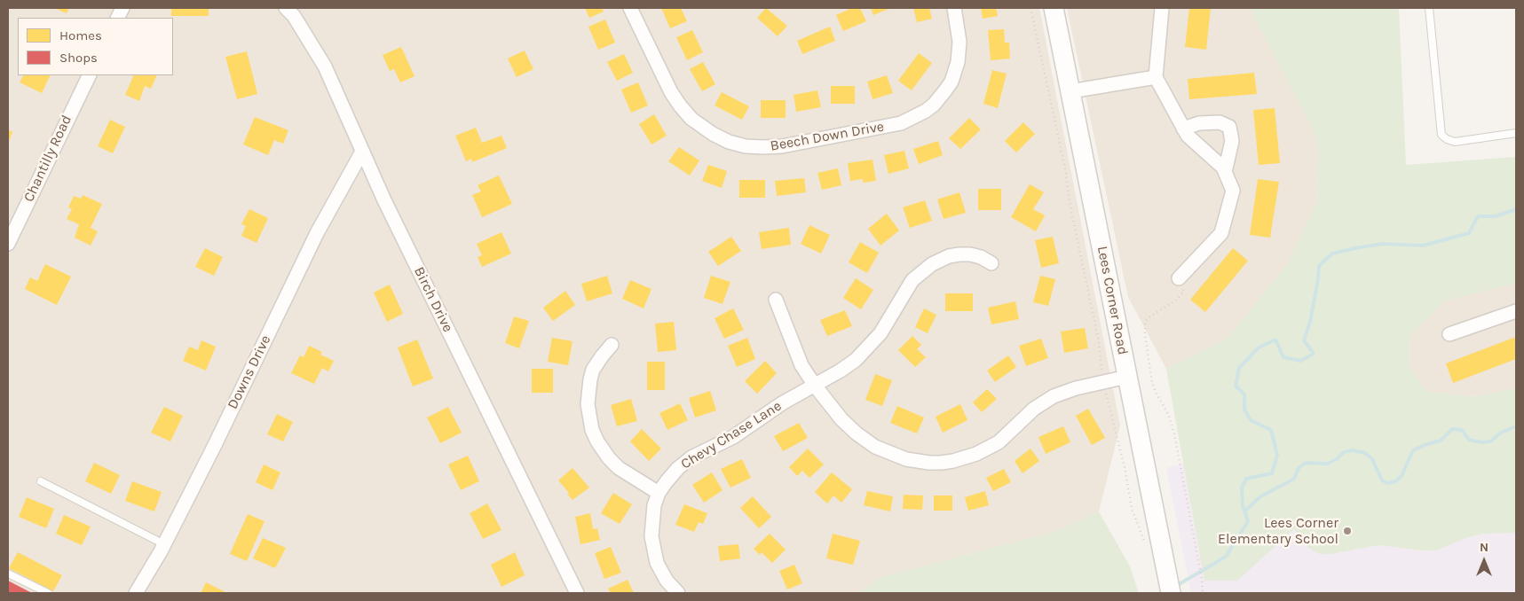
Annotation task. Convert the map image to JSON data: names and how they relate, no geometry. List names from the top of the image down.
{
  "streets": {
    "street": [
      "Beech Down Drive",
      "Chantilly Road",
      "Birch Drive",
      "Lees Corner Road",
      "Downs Drive",
      "Chevy Chase Lane"
    ]
  },
  "crossings": [
    ["Birch Drive", "Downs Drive"]
  ],
  "places": ["Lees Corner Elementary School"],
  "legend": ["Homes", "Shops"],
  "north": "top"
}
